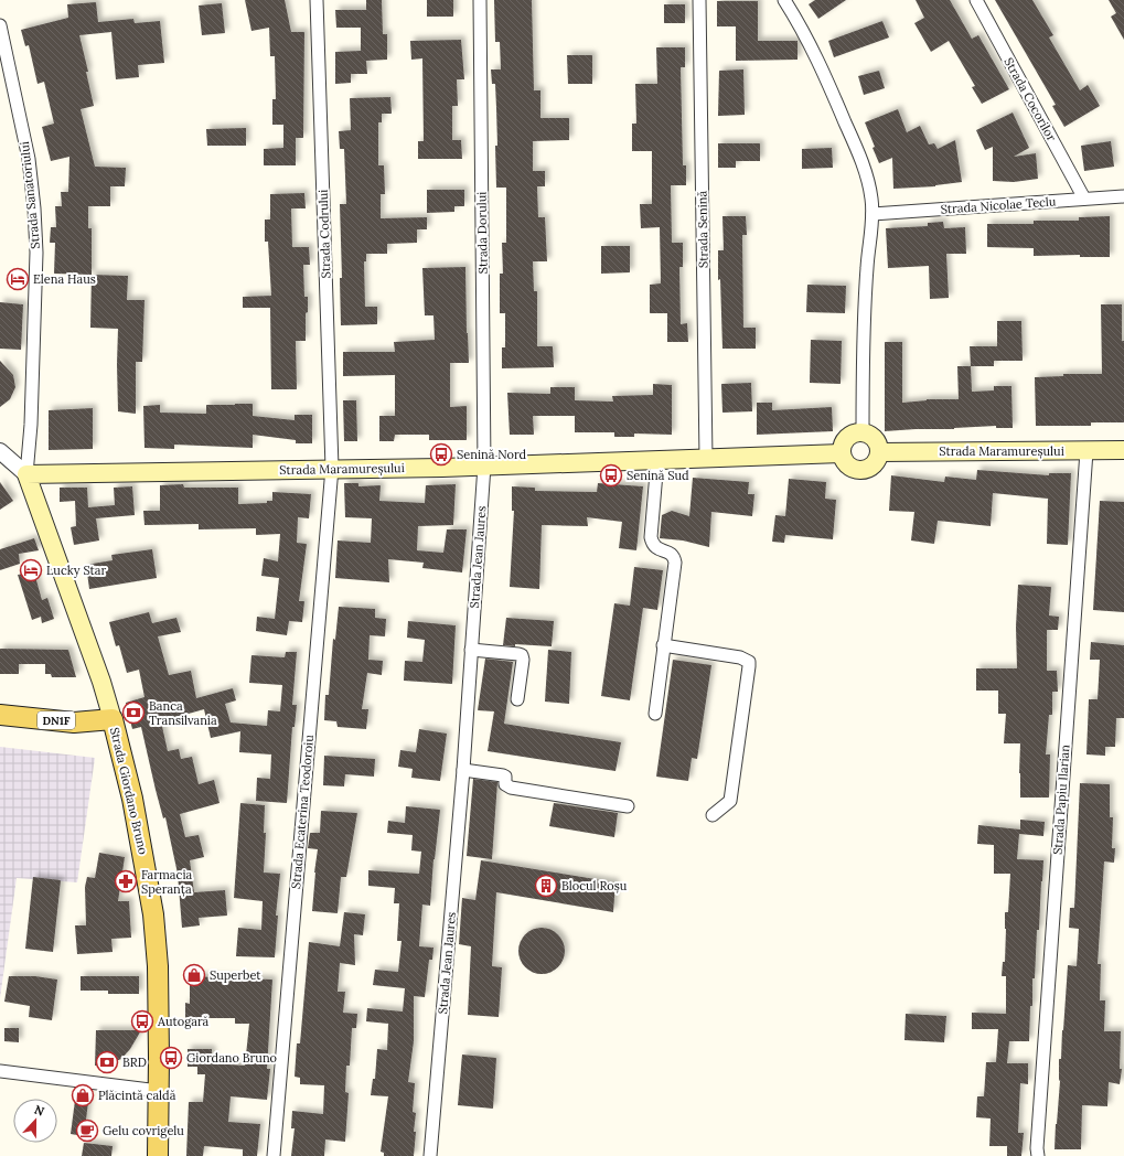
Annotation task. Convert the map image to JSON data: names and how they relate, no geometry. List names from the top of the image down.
{
  "streets": {
    "main road": ["Strada Maramureșului", "DN1F", "Strada Giordano Bruno"],
    "street": [
      "Strada Cocorilor",
      "Strada Sanatoriului",
      "Strada Nicolae Teclu",
      "Strada Senină",
      "Strada Dorului",
      "Strada Codrului",
      "Strada Jean Jaures",
      "Strada Papiu Ilarian",
      "Strada Ecaterina Teodoroiu"
    ]
  },
  "crossings": [
    ["Strada Cocorilor", "Strada Nicolae Teclu"],
    ["Strada Sanatoriului", "Strada Maramureșului"],
    ["Strada Sanatoriului", "Strada Giordano Bruno"],
    ["Strada Senină", "Strada Maramureșului"],
    ["Strada Dorului", "Strada Maramureșului"],
    ["Strada Dorului", "Strada Jean Jaures"],
    ["Strada Codrului", "Strada Maramureșului"],
    ["Strada Codrului", "Strada Ecaterina Teodoroiu"],
    ["Strada Maramureșului", "Strada Jean Jaures"],
    ["Strada Maramureșului", "Strada Giordano Bruno"],
    ["Strada Maramureșului", "Strada Papiu Ilarian"],
    ["Strada Maramureșului", "Strada Ecaterina Teodoroiu"],
    ["DN1F", "Strada Giordano Bruno"]
  ],
  "places": {
    "hotel": ["Elena Haus", "Lucky Star"],
    "bus stop": [
      "Senină Nord",
      "Senină Sud",
      "Autogară",
      "Giordano Bruno"
    ],
    "bank": ["Banca Transilvania", "BRD"],
    "pharmacy": ["Farmacia Speranța"],
    "building": ["Blocul Roșu"],
    "shop": ["Superbet", "Plăcintă caldă"],
    "cafe": ["Gelu covrigelu"]
  },
  "north": "top"
}
